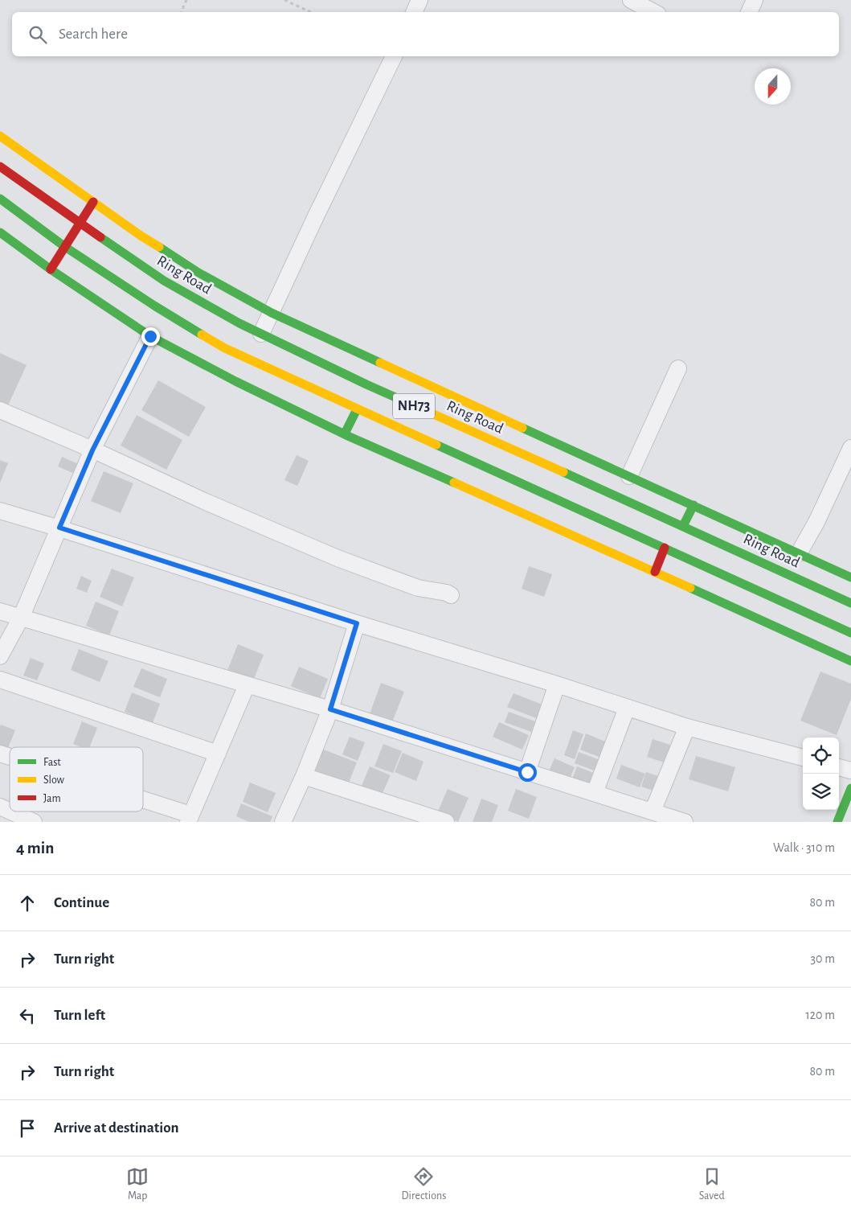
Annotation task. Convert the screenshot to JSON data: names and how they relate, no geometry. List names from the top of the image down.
{
  "streets": {
    "main road": ["Ring Road", "NH73"]
  },
  "legend": ["Fast", "Slow", "Jam"],
  "north": "bottom",
  "page": {
    "search": "Search here",
    "heading": ["4 min", "Walk · 310 m"],
    "list": [
      ["Continue", "80 m"],
      ["Turn right", "30 m"],
      ["Turn left", "120 m"],
      ["Turn right", "80 m"],
      "Arrive at destination"
    ],
    "nav": ["Map", "Directions", "Saved"]
  }
}
